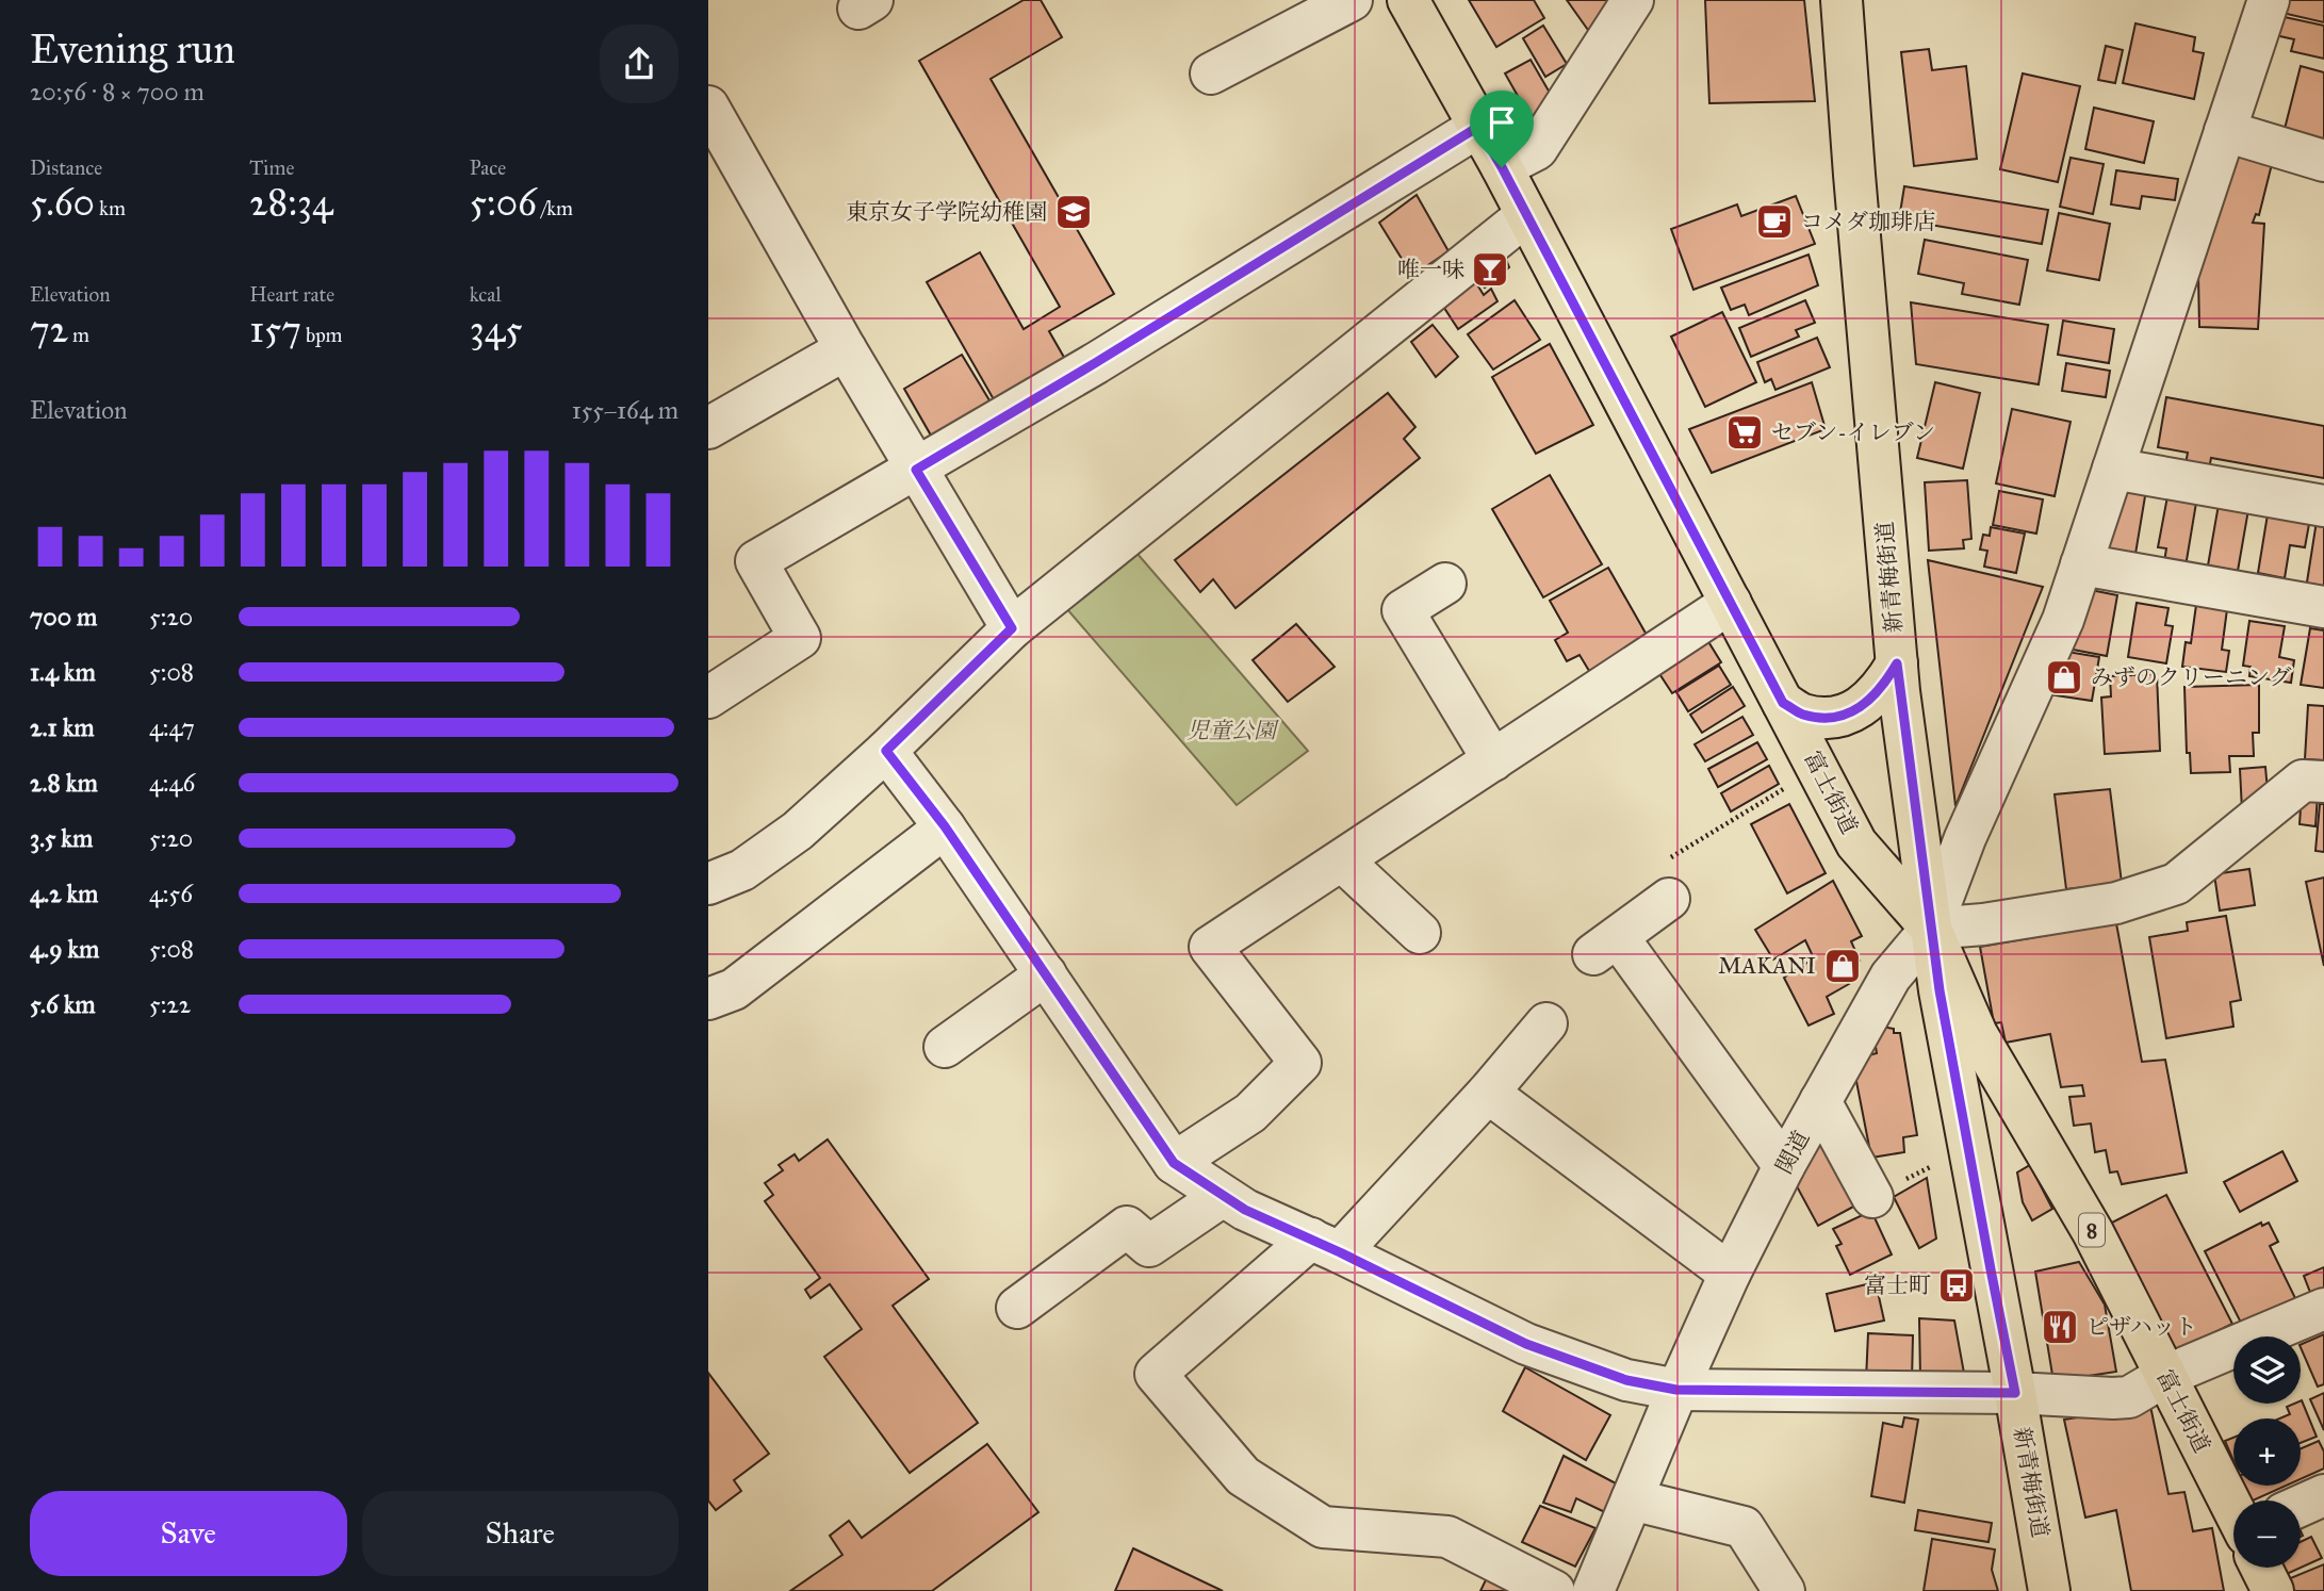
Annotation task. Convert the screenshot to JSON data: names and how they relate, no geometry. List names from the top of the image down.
{
  "streets": {
    "main road": ["新青梅街道", "富士街道", "8"],
    "street": ["関道"]
  },
  "crossings": [
    ["新青梅街道", "富士街道"],
    ["新青梅街道", "関道"],
    ["富士街道", "関道"]
  ],
  "parks": ["児童公園"],
  "places": {
    "school or university": ["東京女子学院幼稚園"],
    "cafe": ["コメダ珈琲店"],
    "bar": ["唯一味"],
    "supermarket": ["セブン-イレブン"],
    "shop": ["みずのクリーニング", "MAKANI"],
    "bus stop": ["富士町"],
    "restaurant": ["ピザハット"]
  },
  "page": {
    "heading": ["Evening run", "20:56 · 8 × 700 m"],
    "stats": [
      ["Distance", "5.60 km"],
      ["Time", "28:34"],
      ["Pace", "5:06 /km"],
      ["Elevation", "72 m"],
      ["Heart rate", "157 bpm"],
      ["kcal", "345"]
    ],
    "chart": ["Elevation", "155–164 m"],
    "list": [
      {
        "name": "700 m",
        "note": "5:20"
      },
      {
        "name": "1.4 km",
        "note": "5:08"
      },
      {
        "name": "2.1 km",
        "note": "4:47"
      },
      {
        "name": "2.8 km",
        "note": "4:46"
      },
      {
        "name": "3.5 km",
        "note": "5:20"
      },
      {
        "name": "4.2 km",
        "note": "4:56"
      },
      {
        "name": "4.9 km",
        "note": "5:08"
      },
      {
        "name": "5.6 km",
        "note": "5:22"
      }
    ],
    "map_buttons": ["+", "−"],
    "buttons": ["Save", "Share"]
  }
}
